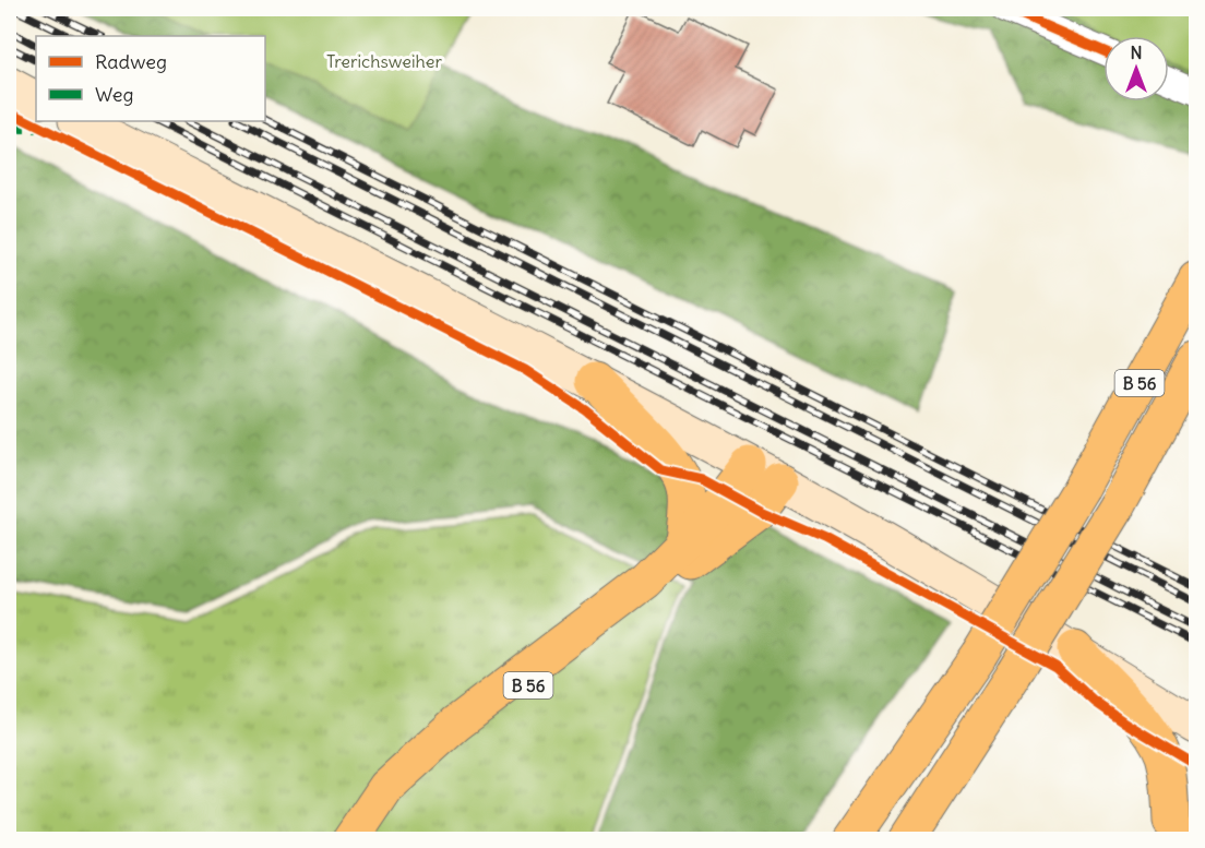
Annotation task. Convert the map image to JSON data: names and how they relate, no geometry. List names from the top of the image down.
{
  "streets": {
    "highway": ["B 56"]
  },
  "parks": ["Trerichsweiher"],
  "legend": ["Radweg", "Weg"],
  "north": "top"
}
